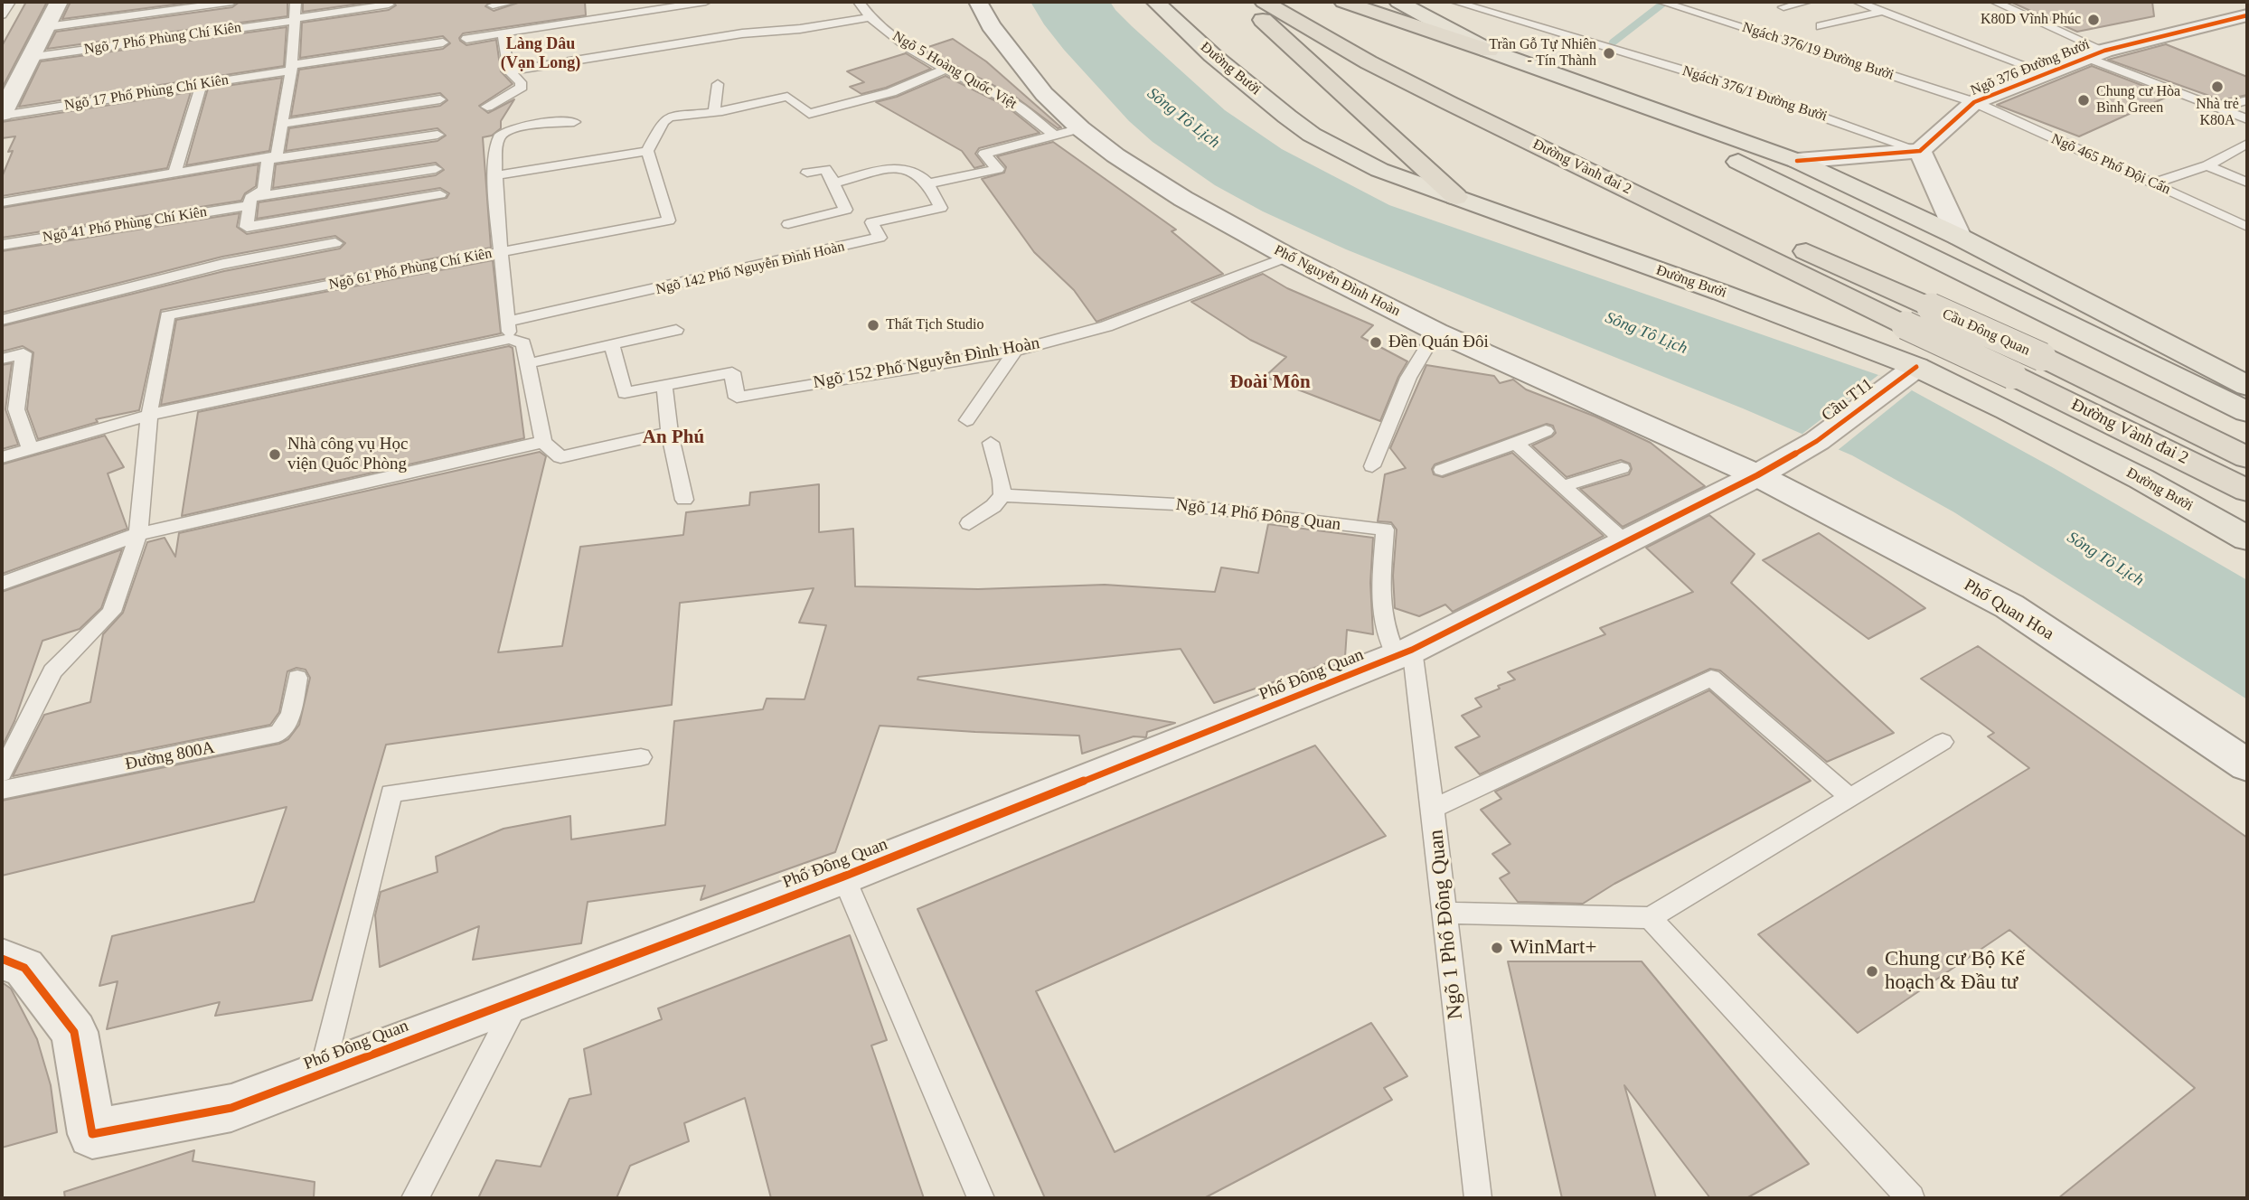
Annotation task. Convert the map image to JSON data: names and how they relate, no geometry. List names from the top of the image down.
{
  "streets": {
    "highway": ["Đường Vành đai 2", "Cầu Đông Quan"],
    "main road": ["Đường Bưởi"],
    "street": [
      "Ngõ 376 Đường Bưởi",
      "Phố Nguyễn Đình Hoàn",
      "Cầu T11",
      "Phố Quan Hoa",
      "Phố Đông Quan"
    ],
    "lane": [
      "Ngõ 7 Phố Phùng Chí Kiên",
      "Ngách 376/19 Đường Bưởi",
      "Ngõ 5 Hoàng Quốc Việt",
      "Ngõ 17 Phố Phùng Chí Kiên",
      "Ngách 376/1 Đường Bưởi",
      "Ngõ 465 Phố Đội Cấn",
      "Ngõ 41 Phố Phùng Chí Kiên",
      "Ngõ 142 Phố Nguyễn Đình Hoàn",
      "Ngõ 61 Phố Phùng Chí Kiên",
      "Ngõ 152 Phố Nguyễn Đình Hoàn",
      "Ngõ 14 Phố Đông Quan",
      "Đường 800A",
      "Ngõ 1 Phố Đông Quan"
    ]
  },
  "crossings": [
    ["Ngách 376/19 Đường Bưởi", "Ngõ 376 Đường Bưởi"],
    ["Ngách 376/19 Đường Bưởi", "Ngõ 465 Phố Đội Cấn"],
    ["Ngõ 376 Đường Bưởi", "Ngách 376/1 Đường Bưởi"],
    ["Ngõ 376 Đường Bưởi", "Ngõ 465 Phố Đội Cấn"],
    ["Đường Bưởi", "Cầu T11"],
    ["Đường Vành đai 2", "Cầu Đông Quan"],
    ["Phố Nguyễn Đình Hoàn", "Ngõ 152 Phố Nguyễn Đình Hoàn"],
    ["Phố Nguyễn Đình Hoàn", "Cầu T11"],
    ["Phố Nguyễn Đình Hoàn", "Phố Quan Hoa"],
    ["Phố Nguyễn Đình Hoàn", "Phố Đông Quan"],
    ["Cầu T11", "Phố Quan Hoa"],
    ["Cầu T11", "Phố Đông Quan"],
    ["Ngõ 14 Phố Đông Quan", "Phố Đông Quan"],
    ["Ngõ 14 Phố Đông Quan", "Ngõ 1 Phố Đông Quan"],
    ["Phố Quan Hoa", "Phố Đông Quan"],
    ["Phố Đông Quan", "Ngõ 1 Phố Đông Quan"]
  ],
  "districts": ["Làng Dâu (Vạn Long)", "Đoài Môn", "An Phú"],
  "water": ["Sông Tô Lịch"],
  "places": [
    "K80D Vĩnh Phúc",
    "Trần Gỗ Tự Nhiên - Tín Thành",
    "Nhà trẻ K80A",
    "Chung cư Hòa Bình Green",
    "Thất Tịch Studio",
    "Đền Quán Đôi",
    "Nhà công vụ Học viện Quốc Phòng",
    "WinMart+",
    "Chung cư Bộ Kế hoạch & Đầu tư"
  ]
}
